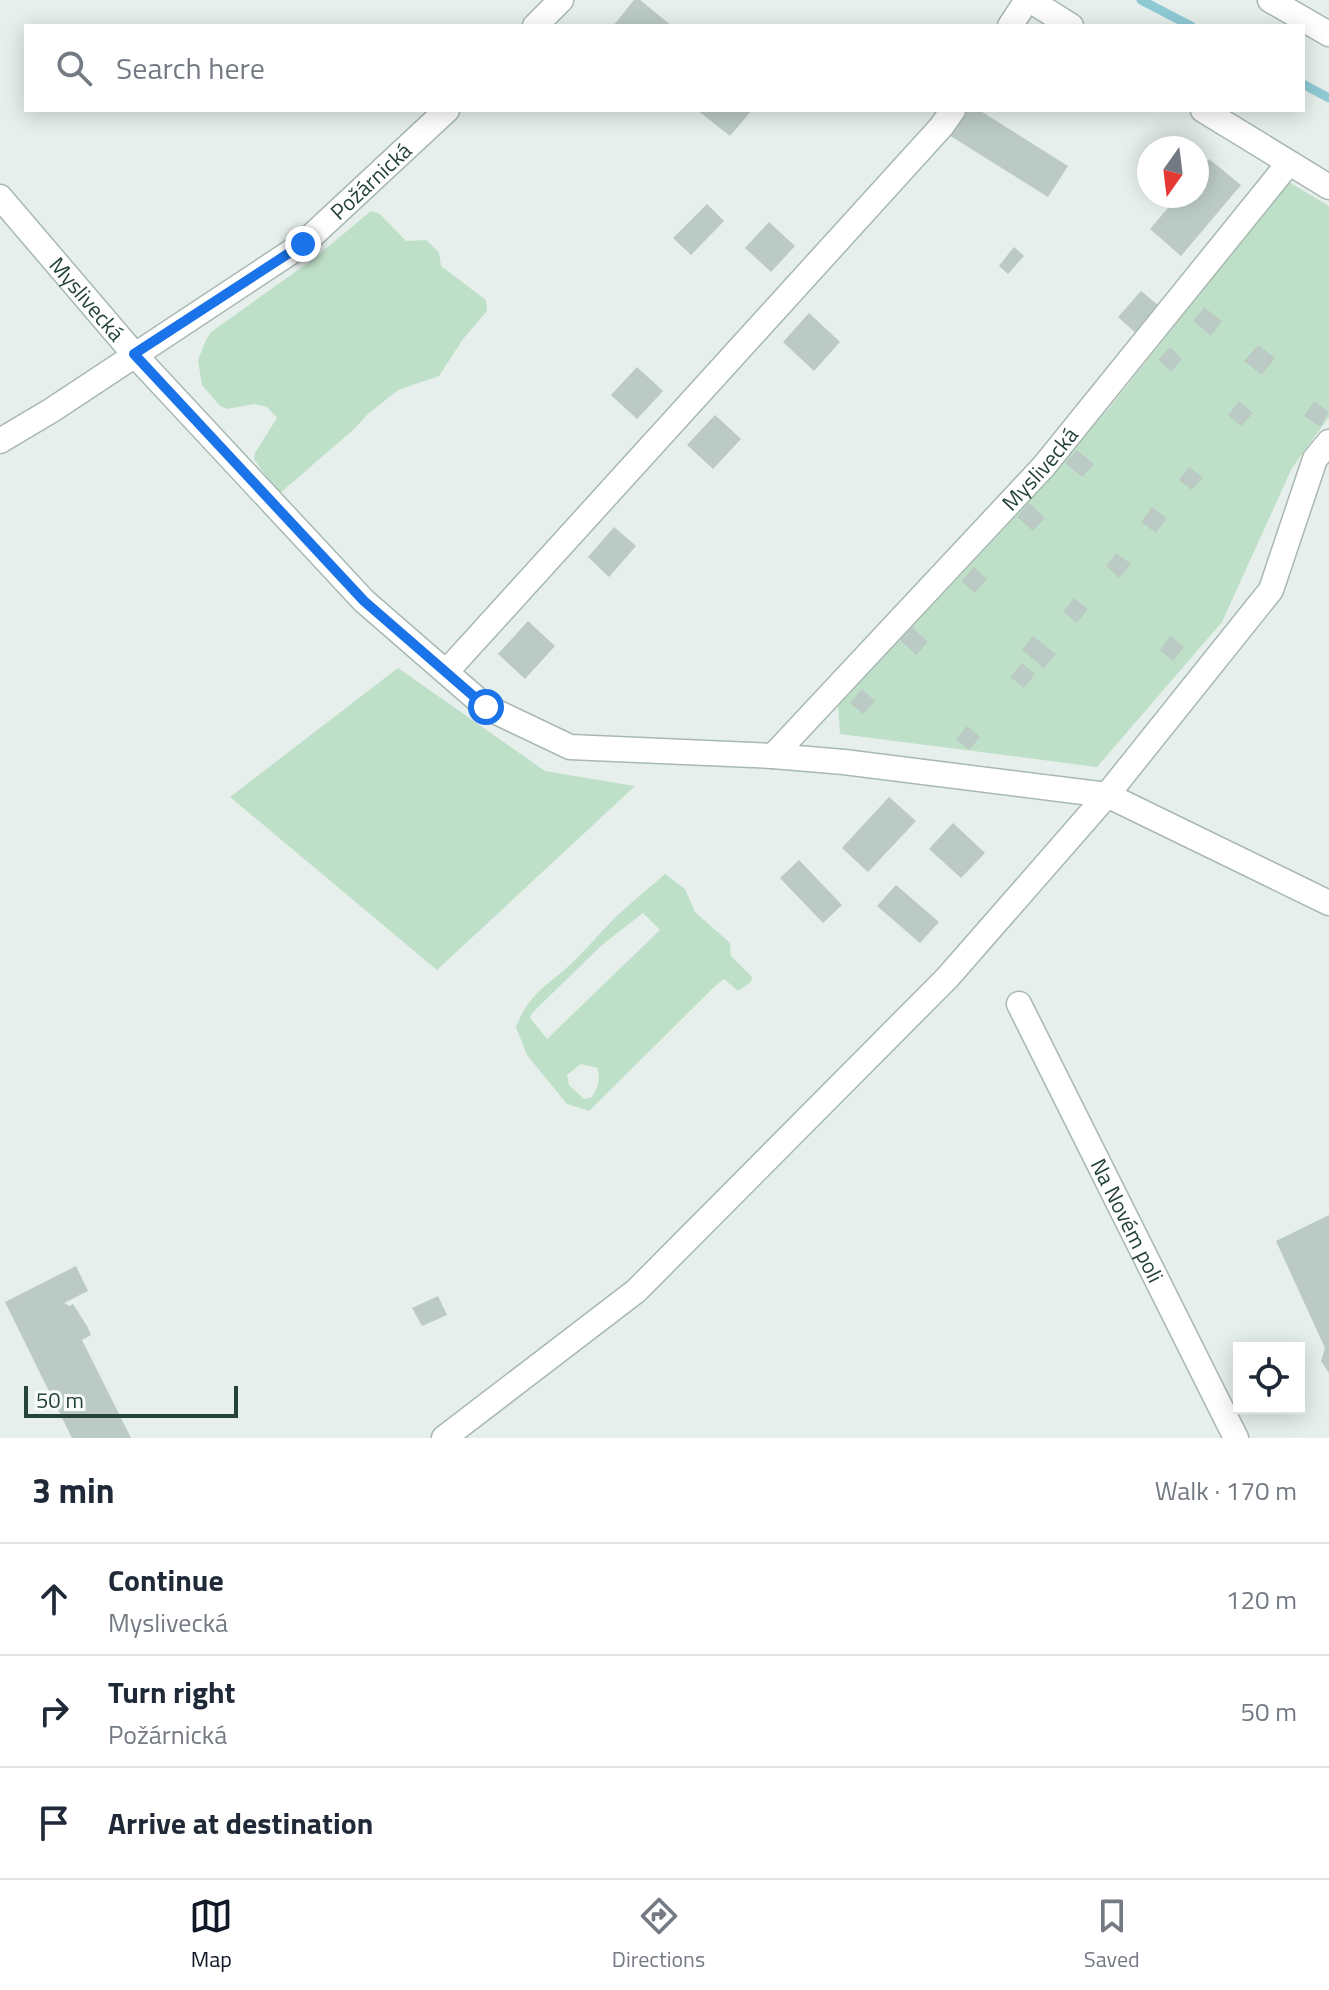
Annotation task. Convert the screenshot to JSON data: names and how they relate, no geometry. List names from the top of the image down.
{
  "streets": {
    "street": ["Požárnická", "Myslivecká", "Na Novém poli"]
  },
  "crossings": [
    ["Požárnická", "Myslivecká"]
  ],
  "scale_bar": "50 m",
  "north": "bottom",
  "page": {
    "search": "Search here",
    "scale": "50 m",
    "heading": ["3 min", "Walk · 170 m"],
    "list": [
      ["Continue", "Myslivecká", "120 m"],
      ["Turn right", "Požárnická", "50 m"],
      "Arrive at destination"
    ],
    "nav": ["Map", "Directions", "Saved"]
  }
}
